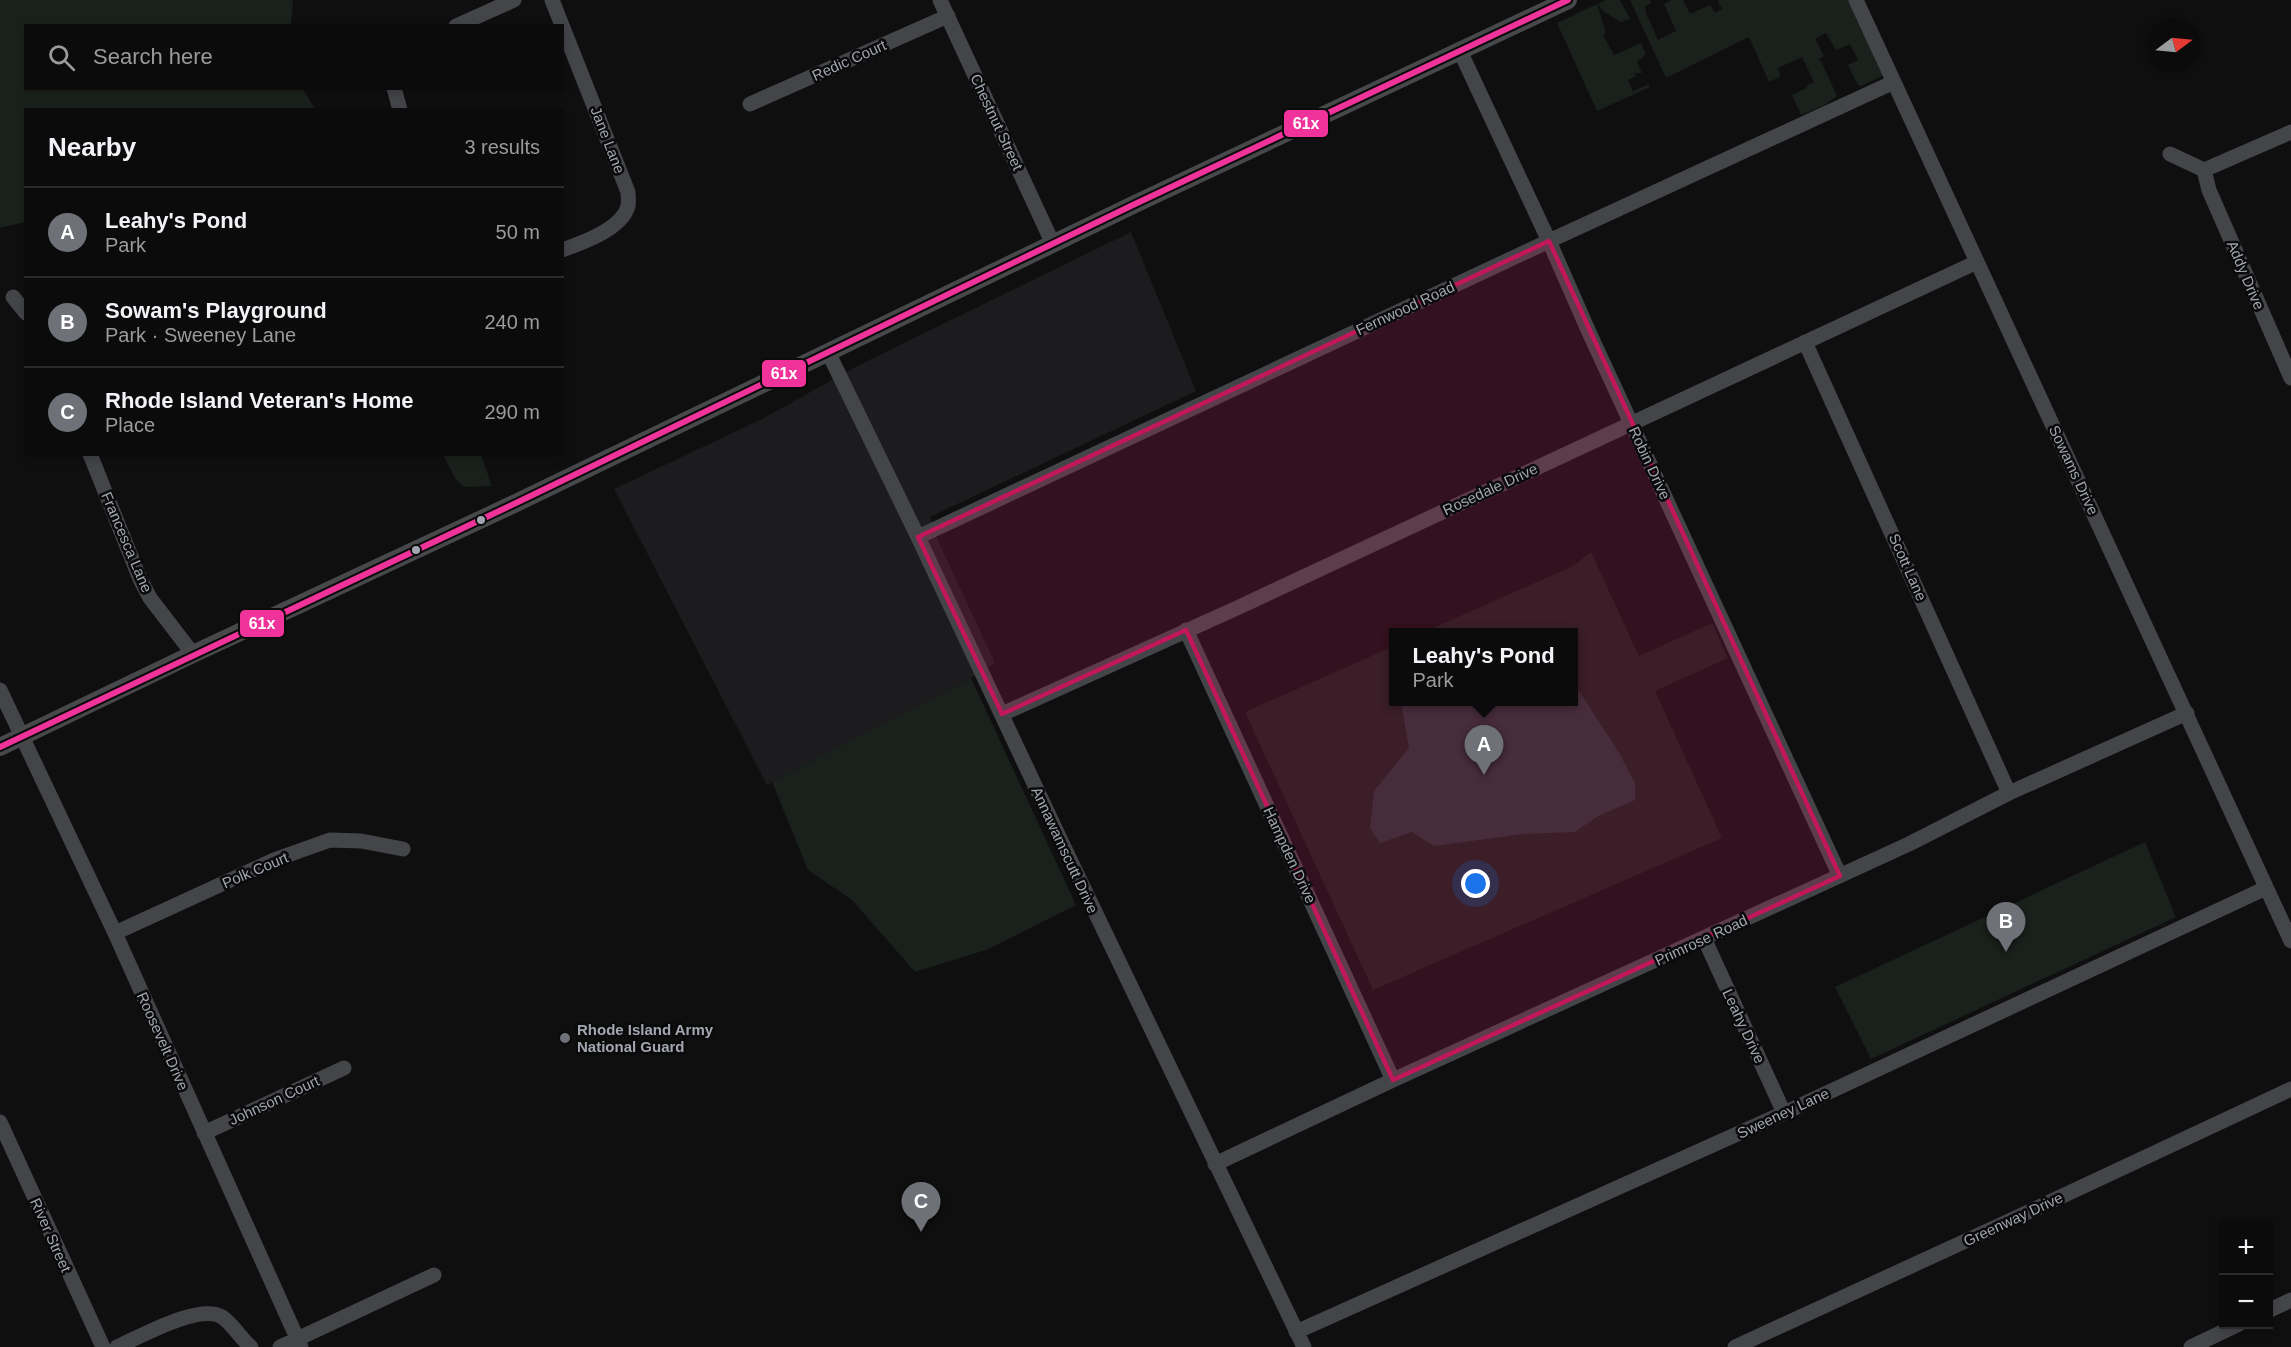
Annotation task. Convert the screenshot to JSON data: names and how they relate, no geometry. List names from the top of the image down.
{
  "streets": {
    "street": [
      "Redic Court",
      "Chestnut Street",
      "Jane Lane",
      "Addy Drive",
      "Fernwood Road",
      "Robin Drive",
      "Sowams Drive",
      "Rosedale Drive",
      "Francesca Lane",
      "Scott Lane",
      "Annawamscutt Drive",
      "Hampden Drive",
      "Polk Court",
      "Primrose Road",
      "Leahy Drive",
      "Roosevelt Drive",
      "Johnson Court",
      "Sweeney Lane",
      "Greenway Drive",
      "River Street"
    ]
  },
  "crossings": [
    ["Redic Court", "Chestnut Street"],
    ["Fernwood Road", "Robin Drive"],
    ["Fernwood Road", "Sowams Drive"],
    ["Fernwood Road", "Annawamscutt Drive"],
    ["Robin Drive", "Rosedale Drive"],
    ["Robin Drive", "Primrose Road"],
    ["Sowams Drive", "Rosedale Drive"],
    ["Sowams Drive", "Primrose Road"],
    ["Sowams Drive", "Sweeney Lane"],
    ["Rosedale Drive", "Scott Lane"],
    ["Rosedale Drive", "Annawamscutt Drive"],
    ["Rosedale Drive", "Hampden Drive"],
    ["Scott Lane", "Primrose Road"],
    ["Annawamscutt Drive", "Primrose Road"],
    ["Annawamscutt Drive", "Sweeney Lane"],
    ["Hampden Drive", "Primrose Road"],
    ["Polk Court", "Roosevelt Drive"],
    ["Primrose Road", "Leahy Drive"],
    ["Leahy Drive", "Sweeney Lane"],
    ["Roosevelt Drive", "Johnson Court"]
  ],
  "places": ["Rhode Island Army National Guard"],
  "lines": ["transit line 61x"],
  "north": "right",
  "page": {
    "search": "Search here",
    "heading": ["Nearby", "3 results"],
    "list": [
      {
        "mark": "A",
        "name": "Leahy's Pond",
        "note": "Park",
        "value": "50 m"
      },
      {
        "mark": "B",
        "name": "Sowam's Playground",
        "note": "Park · Sweeney Lane",
        "value": "240 m"
      },
      {
        "mark": "C",
        "name": "Rhode Island Veteran's Home",
        "note": "Place",
        "value": "290 m"
      }
    ],
    "popup": ["Leahy's Pond", "Park"],
    "pins": ["A", "B", "C"],
    "map_buttons": ["+", "−"]
  }
}
